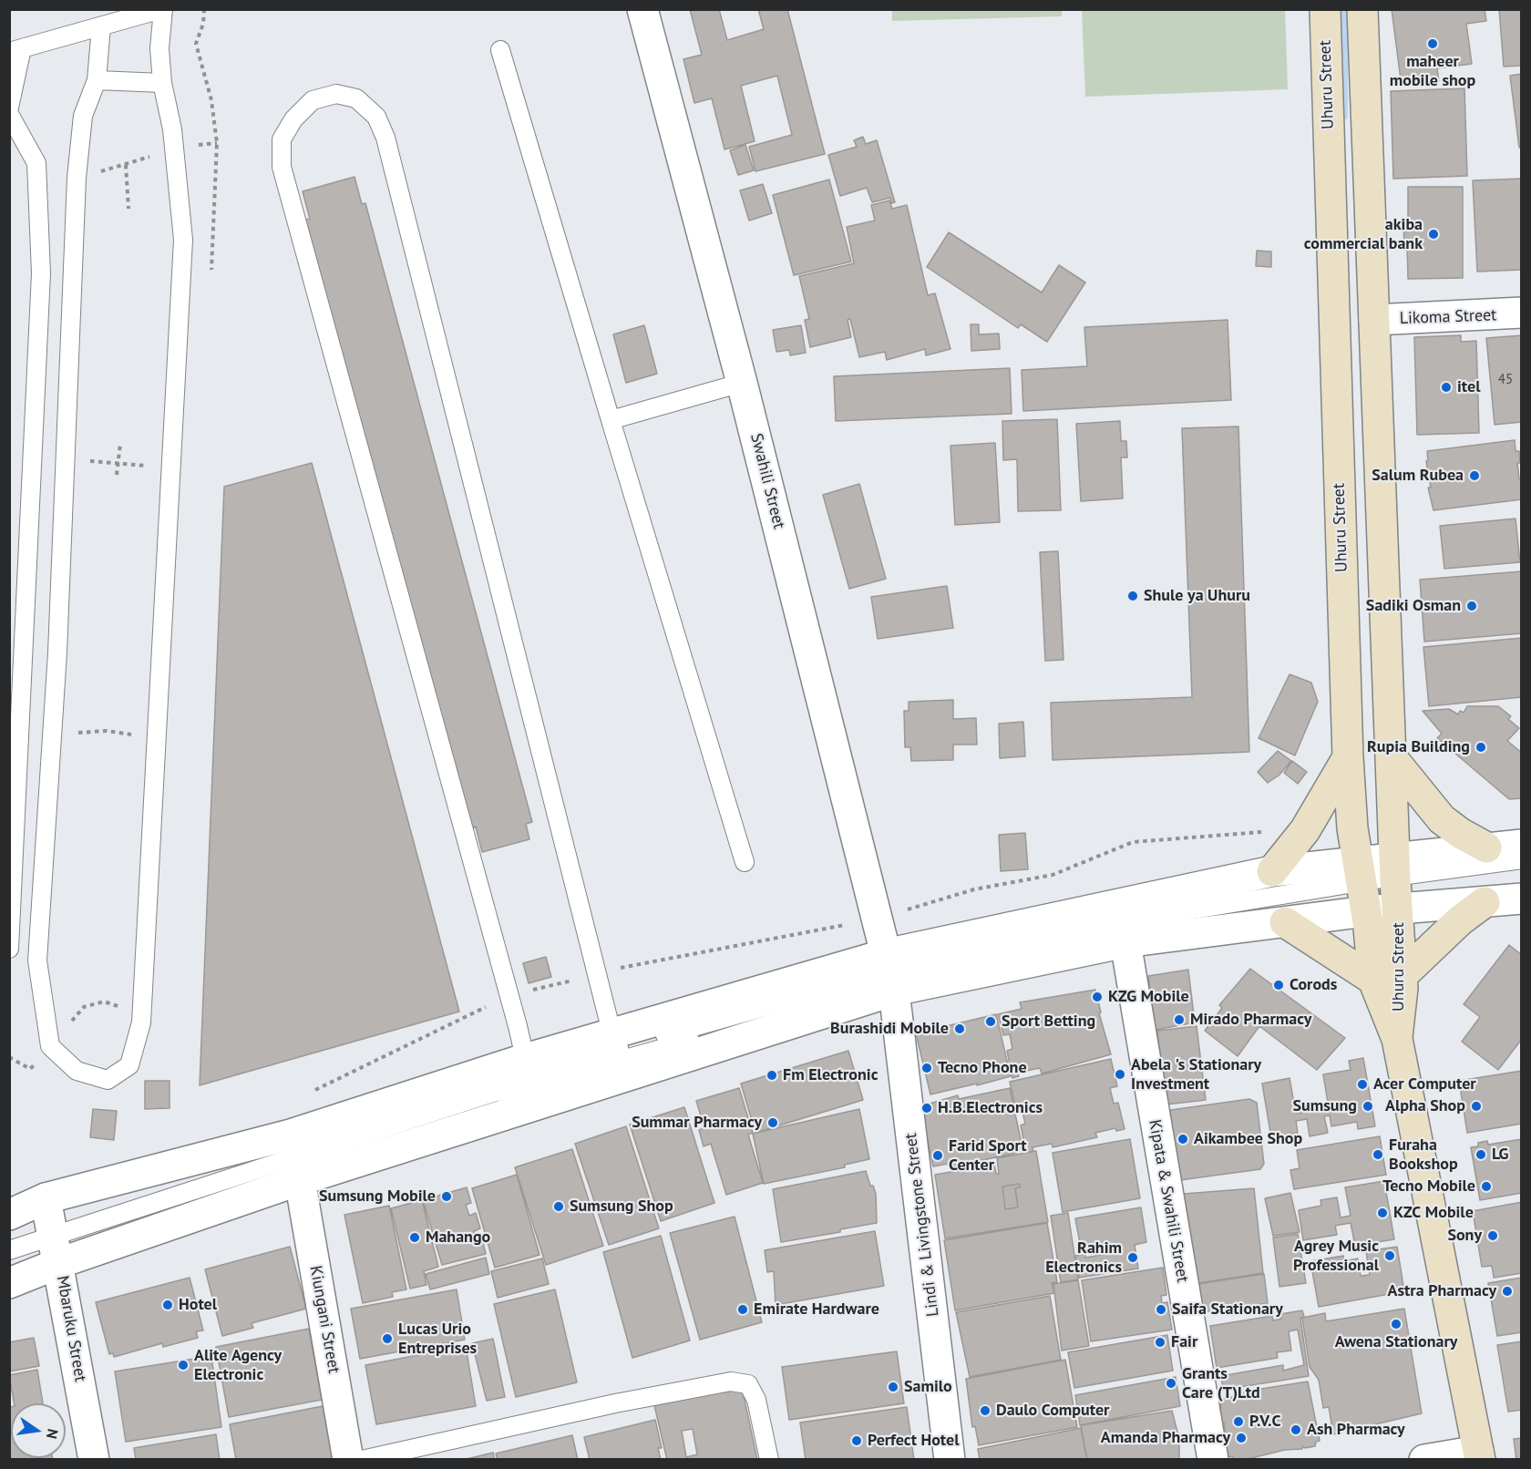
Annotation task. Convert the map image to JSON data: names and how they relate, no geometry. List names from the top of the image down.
{
  "streets": {
    "main road": ["Uhuru Street"],
    "street": [
      "Likoma Street",
      "Swahili Street",
      "Kipata & Swahili Street",
      "Lindi & Livingstone Street",
      "Kiungani Street",
      "Mbaruku Street"
    ]
  },
  "crossings": [
    ["Uhuru Street", "Likoma Street"]
  ],
  "places": [
    "maheer mobile shop",
    "akiba commercial bank",
    "itel",
    "Salum Rubea",
    "Shule ya Uhuru",
    "Sadiki Osman",
    "Rupia Building",
    "Corods",
    "KZG Mobile",
    "Mirado Pharmacy",
    "Sport Betting",
    "Burashidi Mobile",
    "Tecno Phone",
    "Abela 's Stationary Investment",
    "Fm Electronic",
    "Acer Computer",
    "Sumsung",
    "Alpha Shop",
    "H.B.Electronics",
    "Summar Pharmacy",
    "Aikambee Shop",
    "Furaha Bookshop",
    "LG",
    "Farid Sport Center",
    "Tecno Mobile",
    "Sumsung Mobile",
    "Sumsung Shop",
    "KZC Mobile",
    "Sony",
    "Mahango",
    "Agrey Music Professional",
    "Rahim Electronics",
    "Astra Pharmacy",
    "Hotel",
    "Emirate Hardware",
    "Saifa Stationary",
    "Awena Stationary",
    "Lucas Urio Entreprises",
    "Fair",
    "Alite Agency Electronic",
    "Grants Care (T)Ltd",
    "Samilo",
    "Daulo Computer",
    "P.V.C",
    "Ash Pharmacy",
    "Amanda Pharmacy",
    "Perfect Hotel"
  ],
  "house_numbers": ["45"],
  "north": "right"
}
